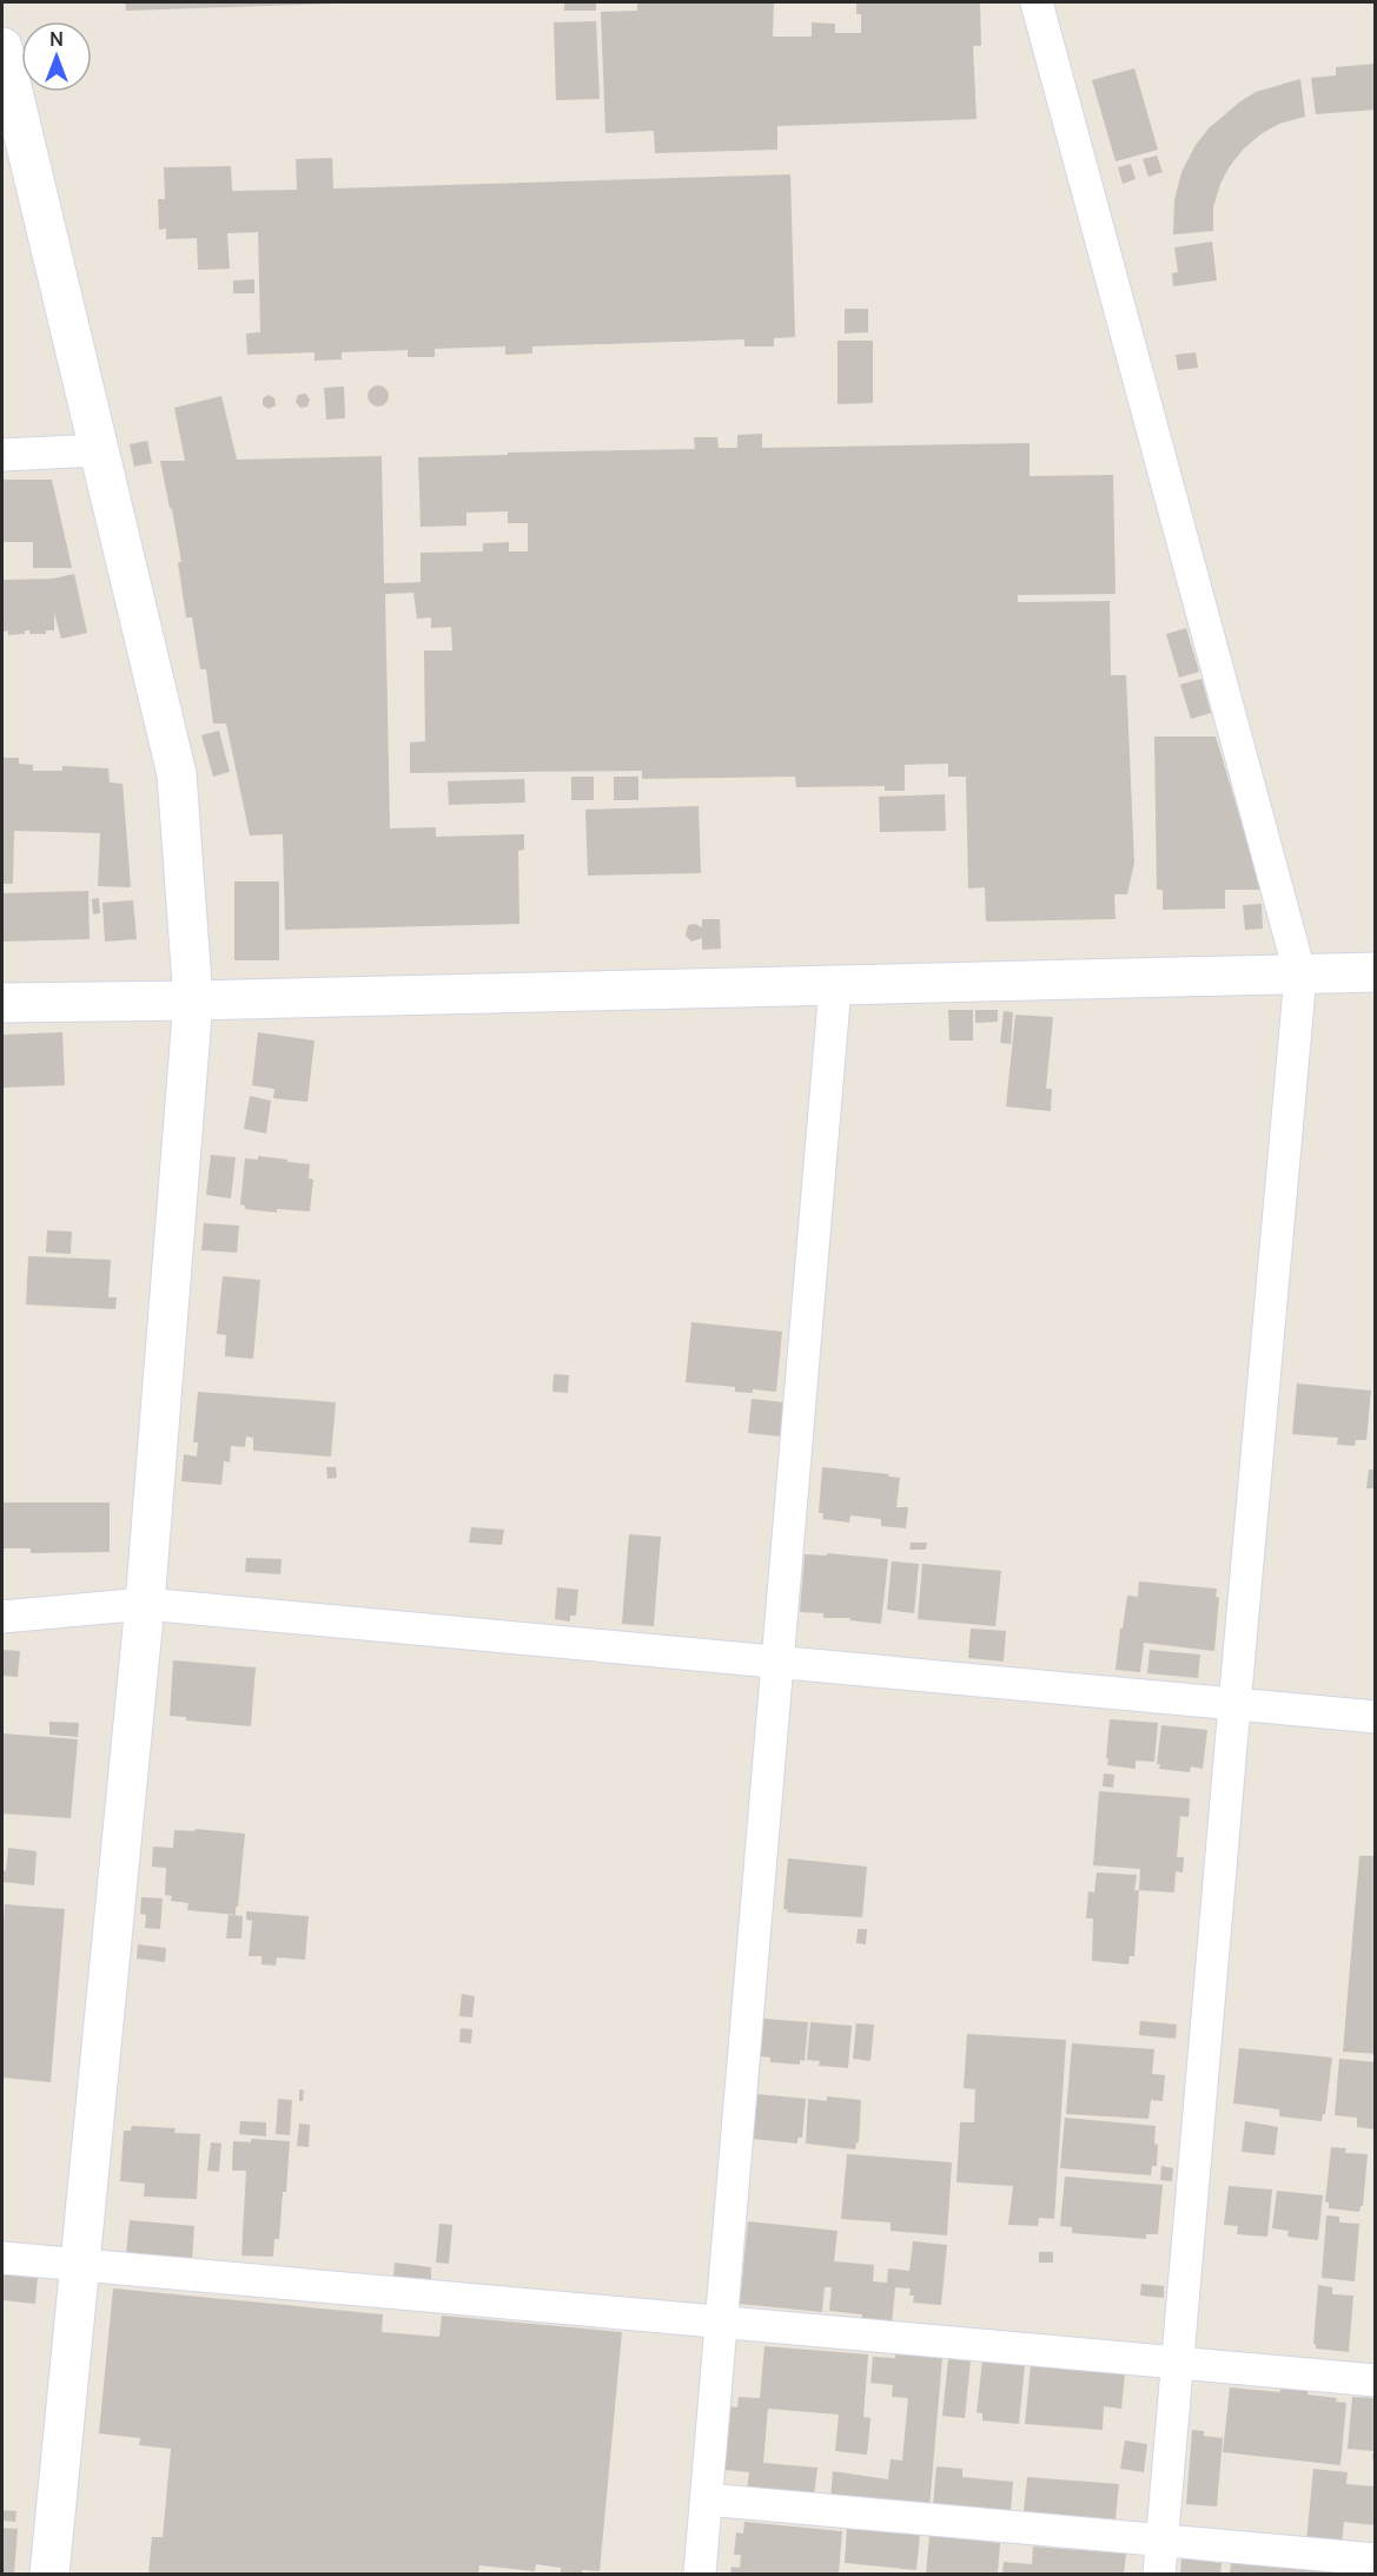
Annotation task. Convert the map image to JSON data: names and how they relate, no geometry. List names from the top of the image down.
{
  "north": "top"
}
